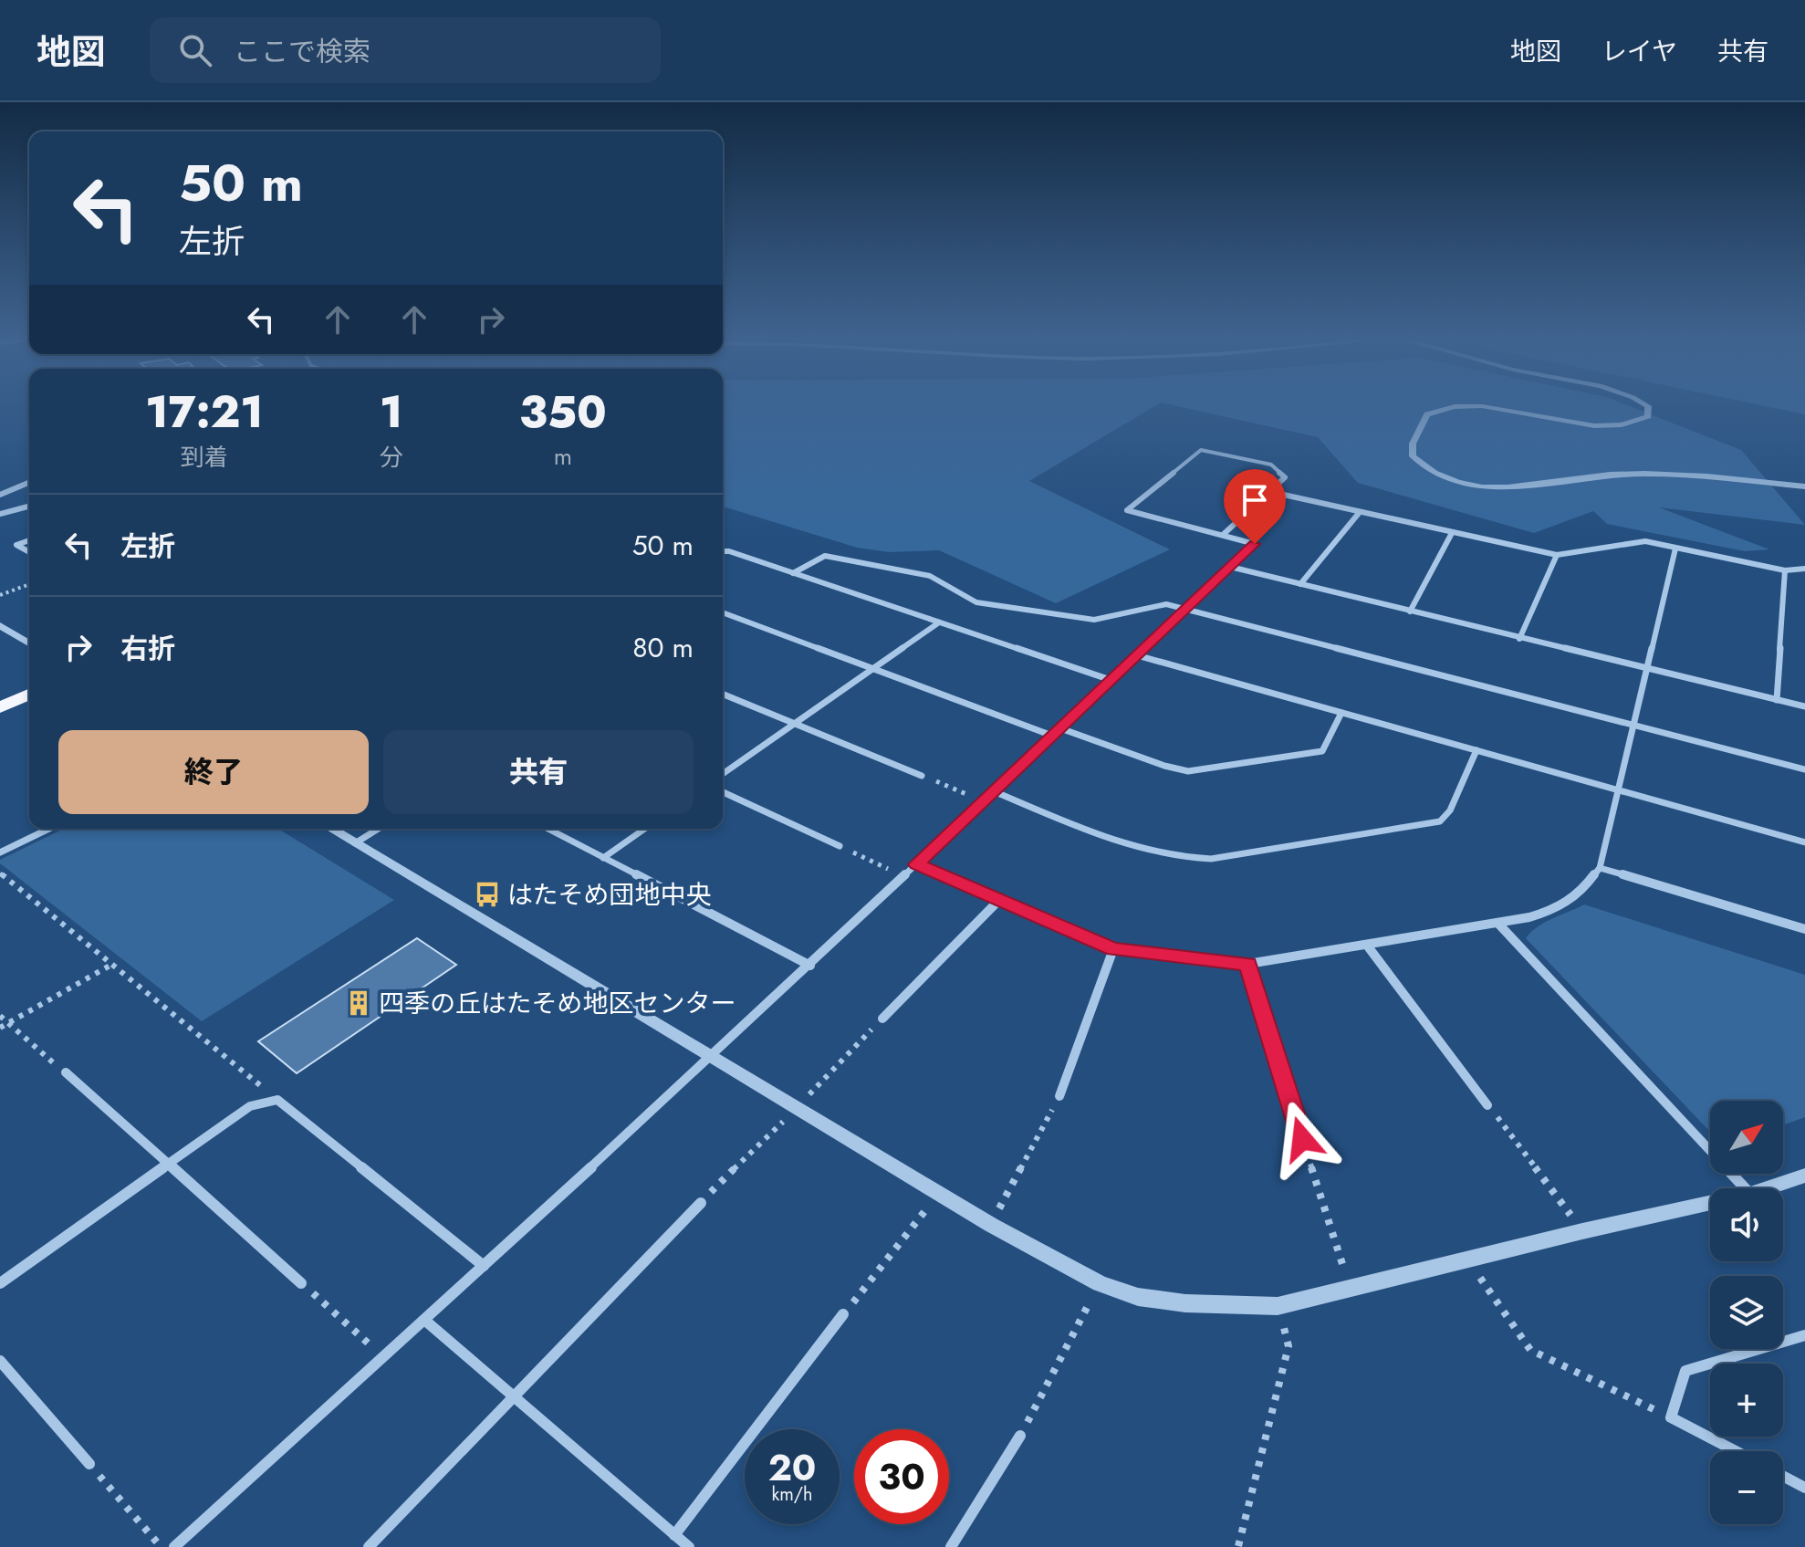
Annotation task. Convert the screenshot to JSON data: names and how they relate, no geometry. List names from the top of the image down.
{
  "places": {
    "bus stop": ["はたそめ団地中央"],
    "building": ["四季の丘はたそめ地区センター"]
  },
  "north": "top right",
  "page": {
    "header": "地図",
    "search": "ここで検索",
    "nav": ["地図", "レイヤ", "共有"],
    "turn": ["50 m", "左折"],
    "eta": [
      "17:21",
      "到着",
      "1",
      "分",
      "350",
      "m"
    ],
    "list": [
      {
        "name": "左折",
        "value": "50 m"
      },
      {
        "name": "右折",
        "value": "80 m"
      }
    ],
    "buttons": ["終了", "共有"],
    "map_buttons": ["+", "−"],
    "speed": "20 km/h",
    "limit": "30"
  }
}
